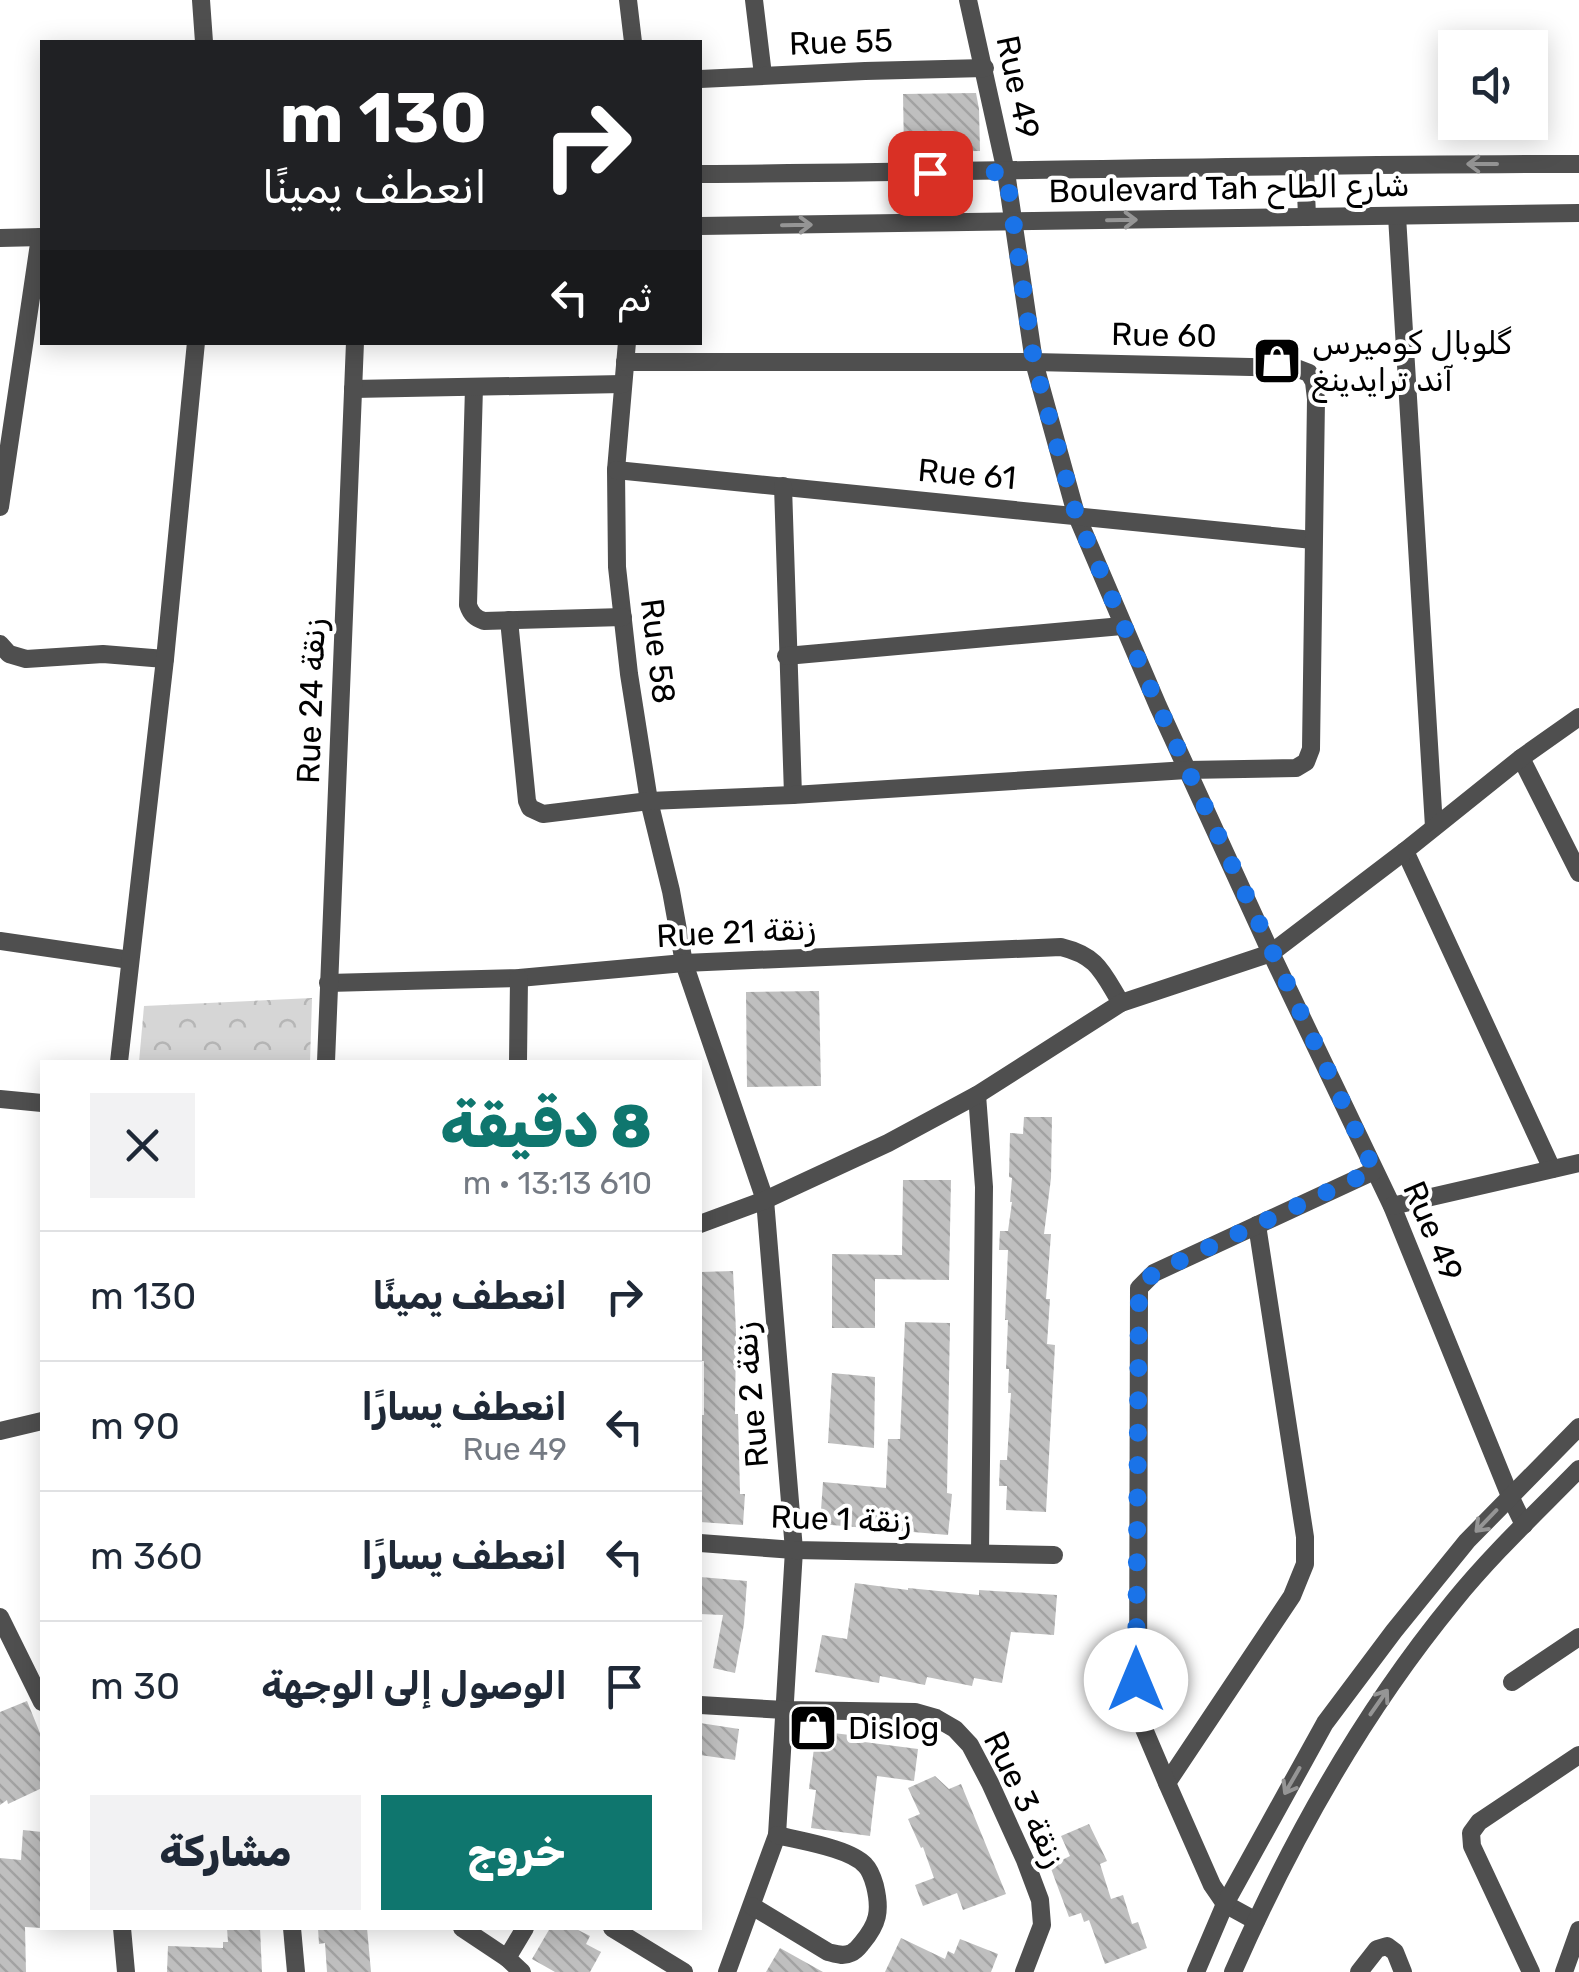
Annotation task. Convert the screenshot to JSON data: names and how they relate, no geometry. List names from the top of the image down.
{
  "streets": {
    "street": [
      "Rue 55",
      "Rue 49",
      "Boulevard Tah شارع الطاح",
      "Rue 60",
      "Rue 61",
      "Rue 58",
      "Rue 24 زنقة",
      "Rue 21 زنقة",
      "Rue 2 زنقة",
      "Rue 1 زنقة",
      "Rue 3 زنقة"
    ]
  },
  "crossings": [
    ["Rue 55", "Rue 49"],
    ["Rue 49", "Boulevard Tah شارع الطاح"],
    ["Rue 49", "Rue 60"],
    ["Rue 49", "Rue 61"],
    ["Rue 60", "Rue 61"],
    ["Rue 60", "Rue 58"],
    ["Rue 61", "Rue 58"],
    ["Rue 58", "Rue 21 زنقة"],
    ["Rue 58", "Rue 2 زنقة"],
    ["Rue 24 زنقة", "Rue 21 زنقة"],
    ["Rue 21 زنقة", "Rue 2 زنقة"],
    ["Rue 2 زنقة", "Rue 1 زنقة"],
    ["Rue 2 زنقة", "Rue 3 زنقة"]
  ],
  "places": {
    "shop": ["گلوبال كوميرس آند ترايدينغ", "Dislog"]
  },
  "page": {
    "turn": ["130 m", "انعطف يمينًا"],
    "then": "ثم",
    "heading": ["8 دقيقة", "610 m · 13:13"],
    "list": [
      {
        "name": "انعطف يمينًا",
        "value": "130 m"
      },
      {
        "name": "انعطف يسارًا",
        "note": "Rue 49",
        "value": "90 m"
      },
      {
        "name": "انعطف يسارًا",
        "value": "360 m"
      },
      {
        "name": "الوصول إلى الوجهة",
        "value": "30 m"
      }
    ],
    "buttons": ["خروج", "مشاركة"]
  }
}
